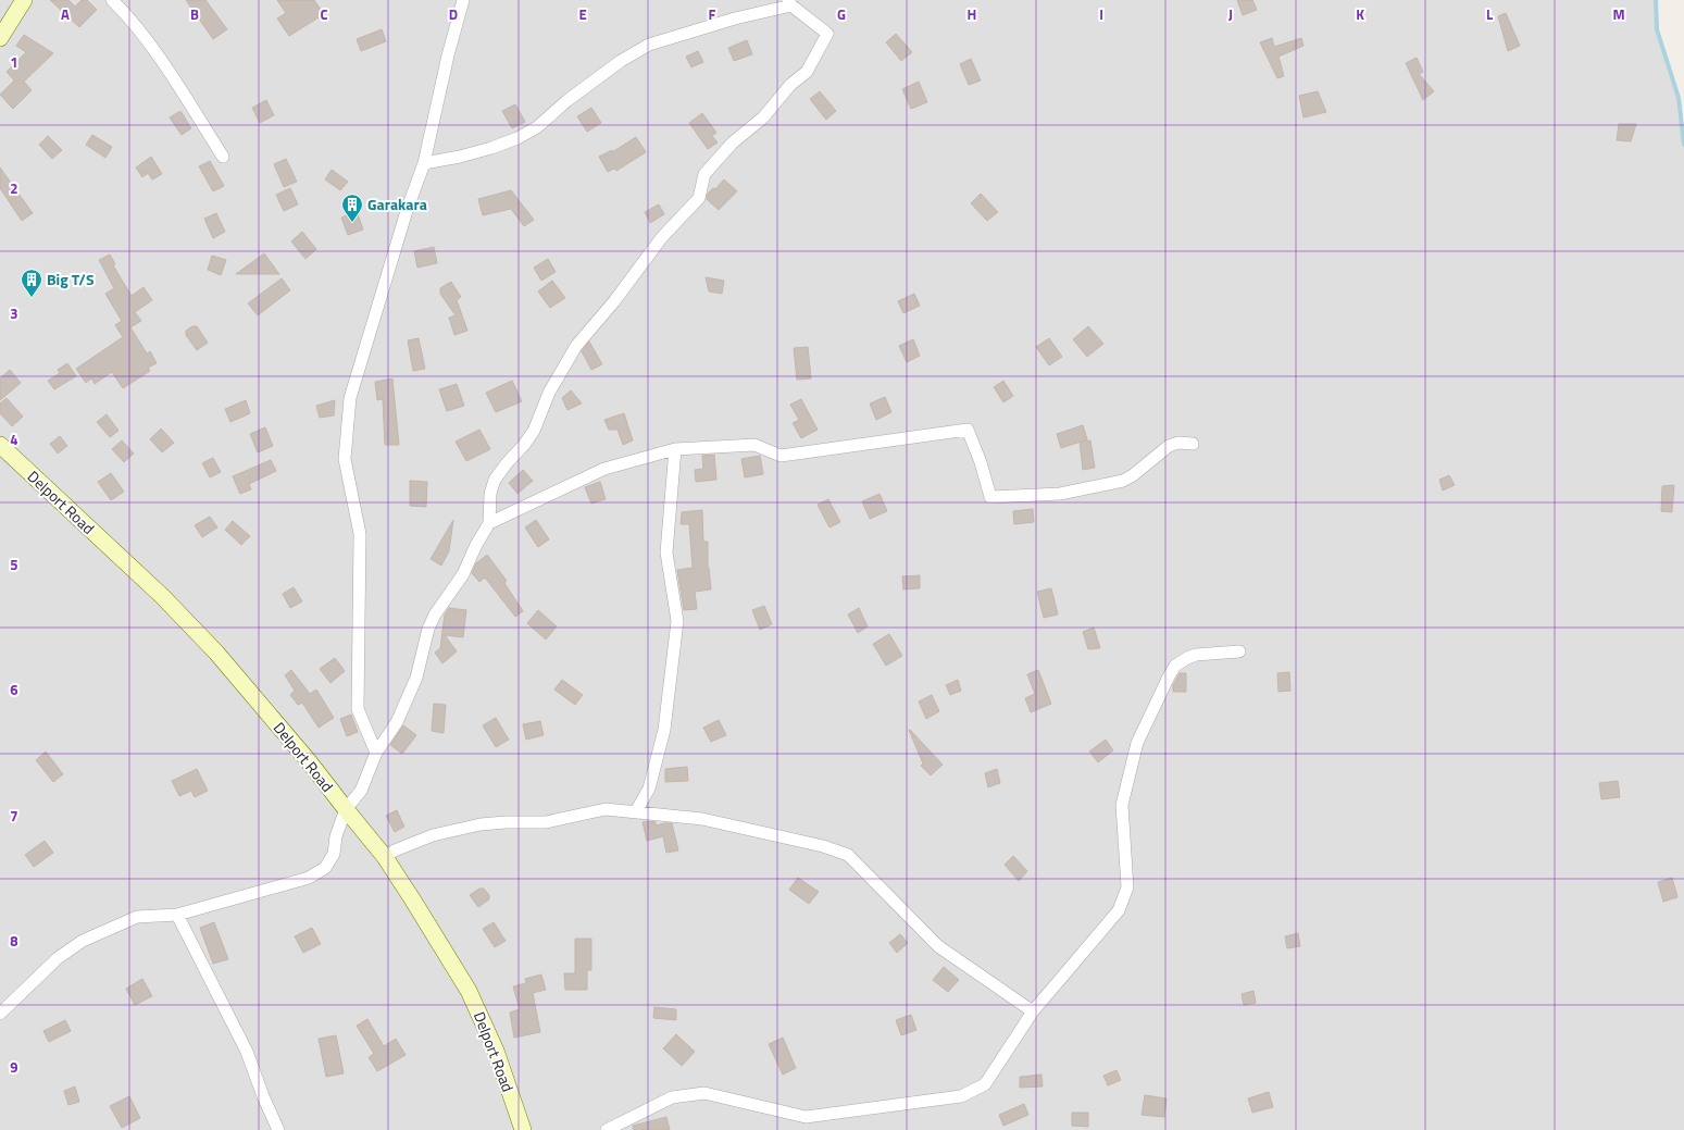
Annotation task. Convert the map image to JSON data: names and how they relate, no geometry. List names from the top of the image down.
{
  "streets": {
    "street": ["Delport Road"]
  },
  "places": {
    "building": ["Garakara", "Big T/S"]
  },
  "grid": {
    "columns": [
      "A",
      "B",
      "C",
      "D",
      "E",
      "F",
      "G",
      "H",
      "I",
      "J",
      "K",
      "L",
      "M"
    ],
    "rows": [
      "1",
      "2",
      "3",
      "4",
      "5",
      "6",
      "7",
      "8",
      "9"
    ]
  }
}
